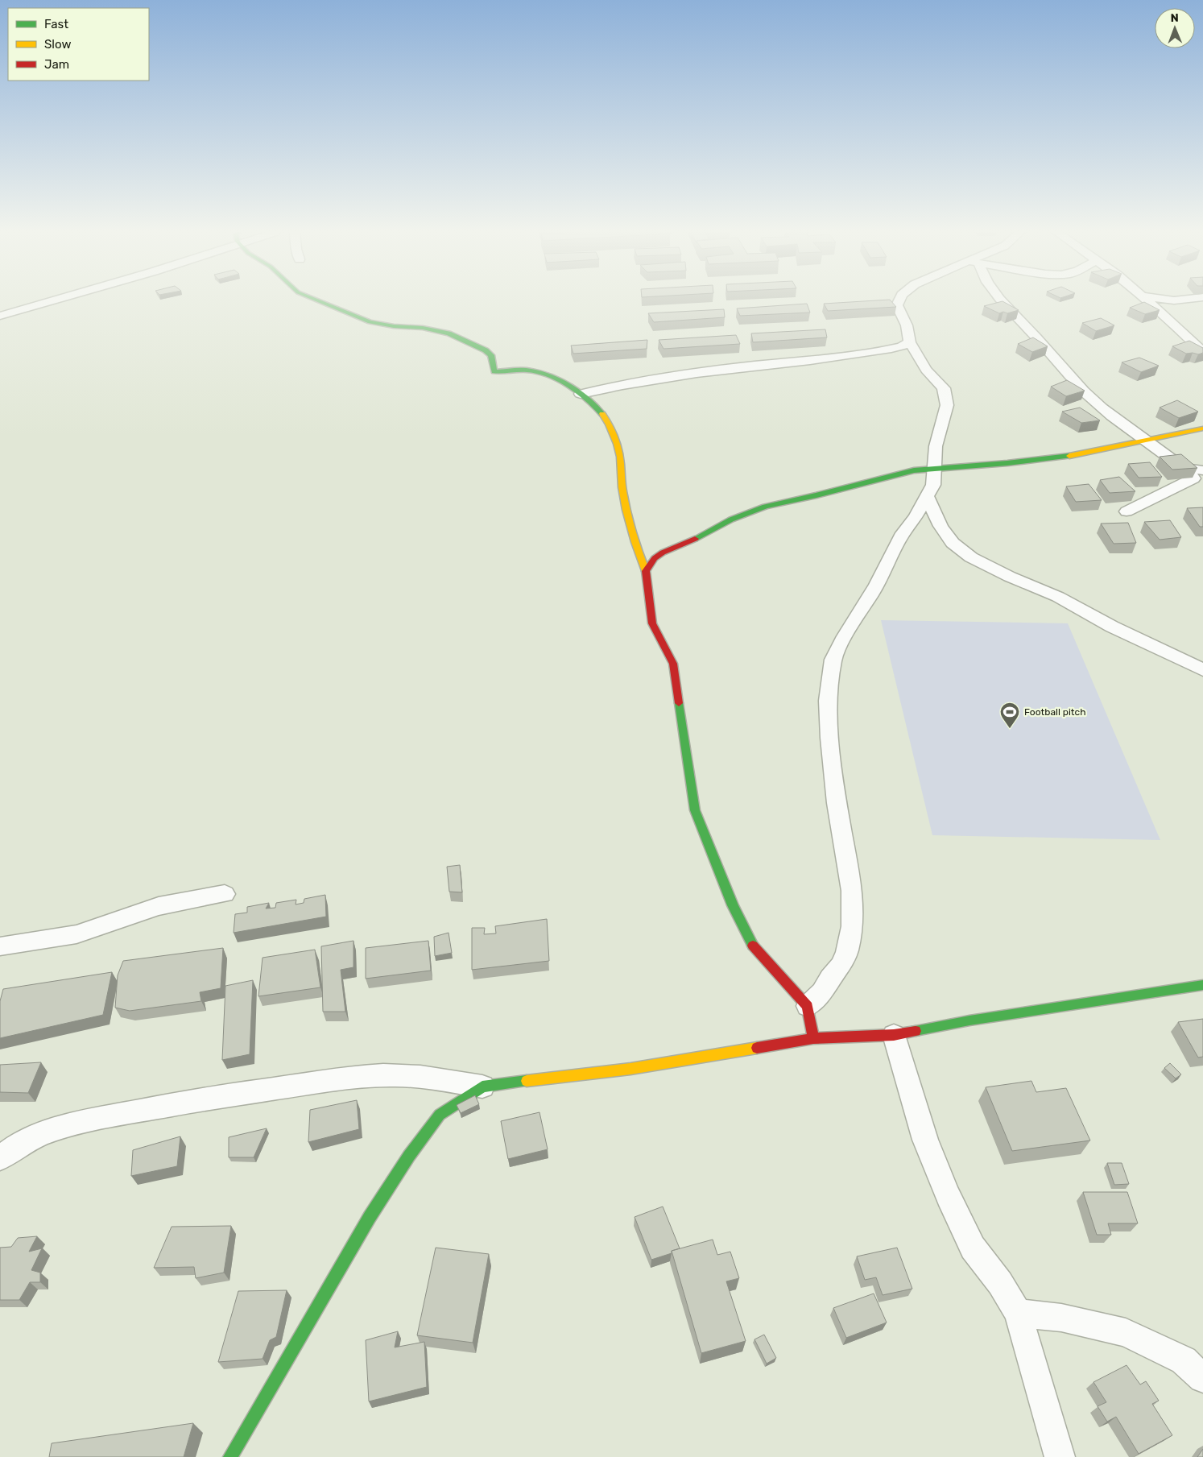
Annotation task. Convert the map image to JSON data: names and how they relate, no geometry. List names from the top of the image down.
{
  "places": {
    "sports": ["Football pitch"]
  },
  "legend": ["Fast", "Slow", "Jam"],
  "north": "top"
}
